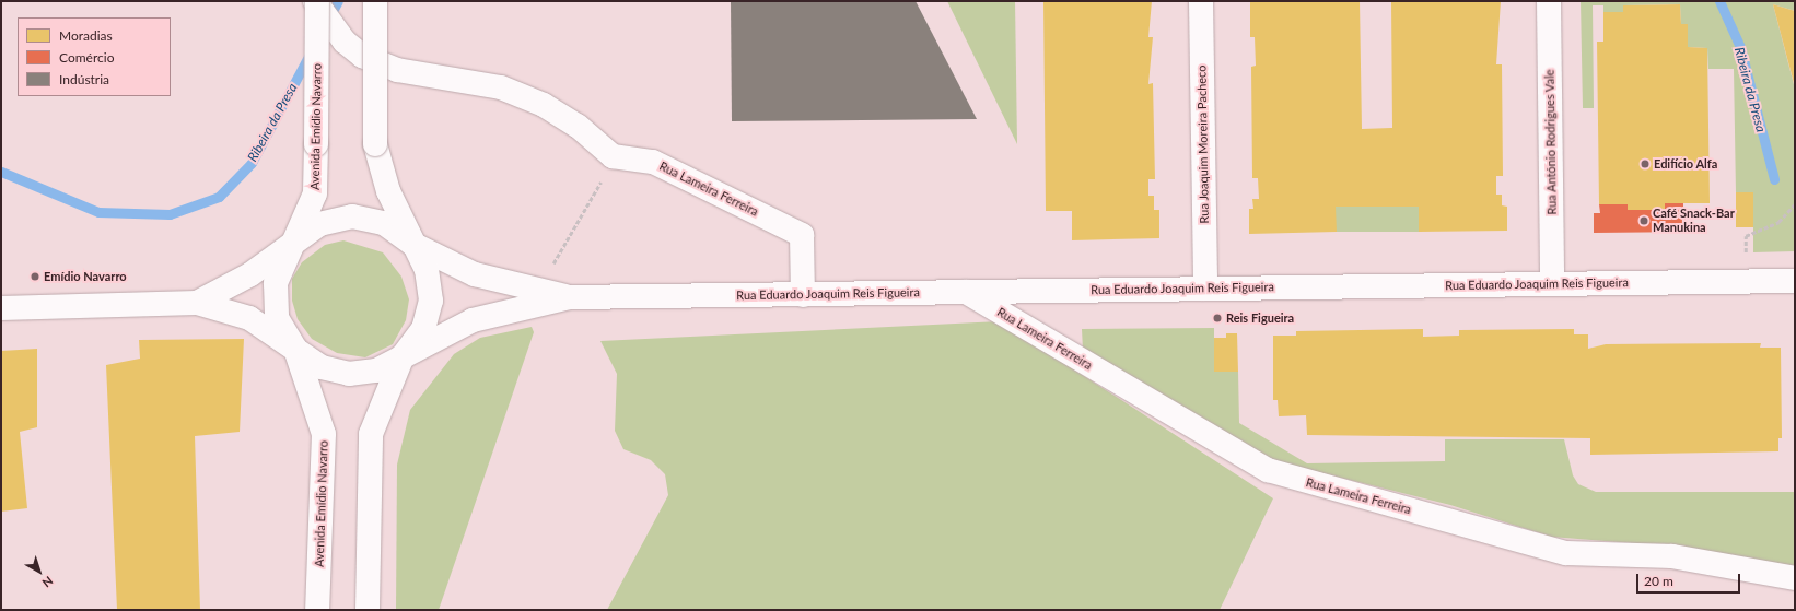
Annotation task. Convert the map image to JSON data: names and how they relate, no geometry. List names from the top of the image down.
{
  "streets": {
    "street": [
      "Avenida Emídio Navarro",
      "Rua António Rodrigues Vale",
      "Rua Joaquim Moreira Pacheco",
      "Rua Lameira Ferreira",
      "Rua Eduardo Joaquim Reis Figueira"
    ]
  },
  "crossings": [
    ["Avenida Emídio Navarro", "Rua Eduardo Joaquim Reis Figueira"],
    ["Rua António Rodrigues Vale", "Rua Eduardo Joaquim Reis Figueira"],
    ["Rua Joaquim Moreira Pacheco", "Rua Eduardo Joaquim Reis Figueira"],
    ["Rua Lameira Ferreira", "Rua Eduardo Joaquim Reis Figueira"]
  ],
  "water": ["Ribeira da Presa"],
  "places": [
    "Edifício Alfa",
    "Café Snack-Bar Manukina",
    "Emídio Navarro",
    "Reis Figueira"
  ],
  "legend": ["Moradias", "Comércio", "Indústria"],
  "scale_bar": "20 m",
  "north": "bottom right"
}
